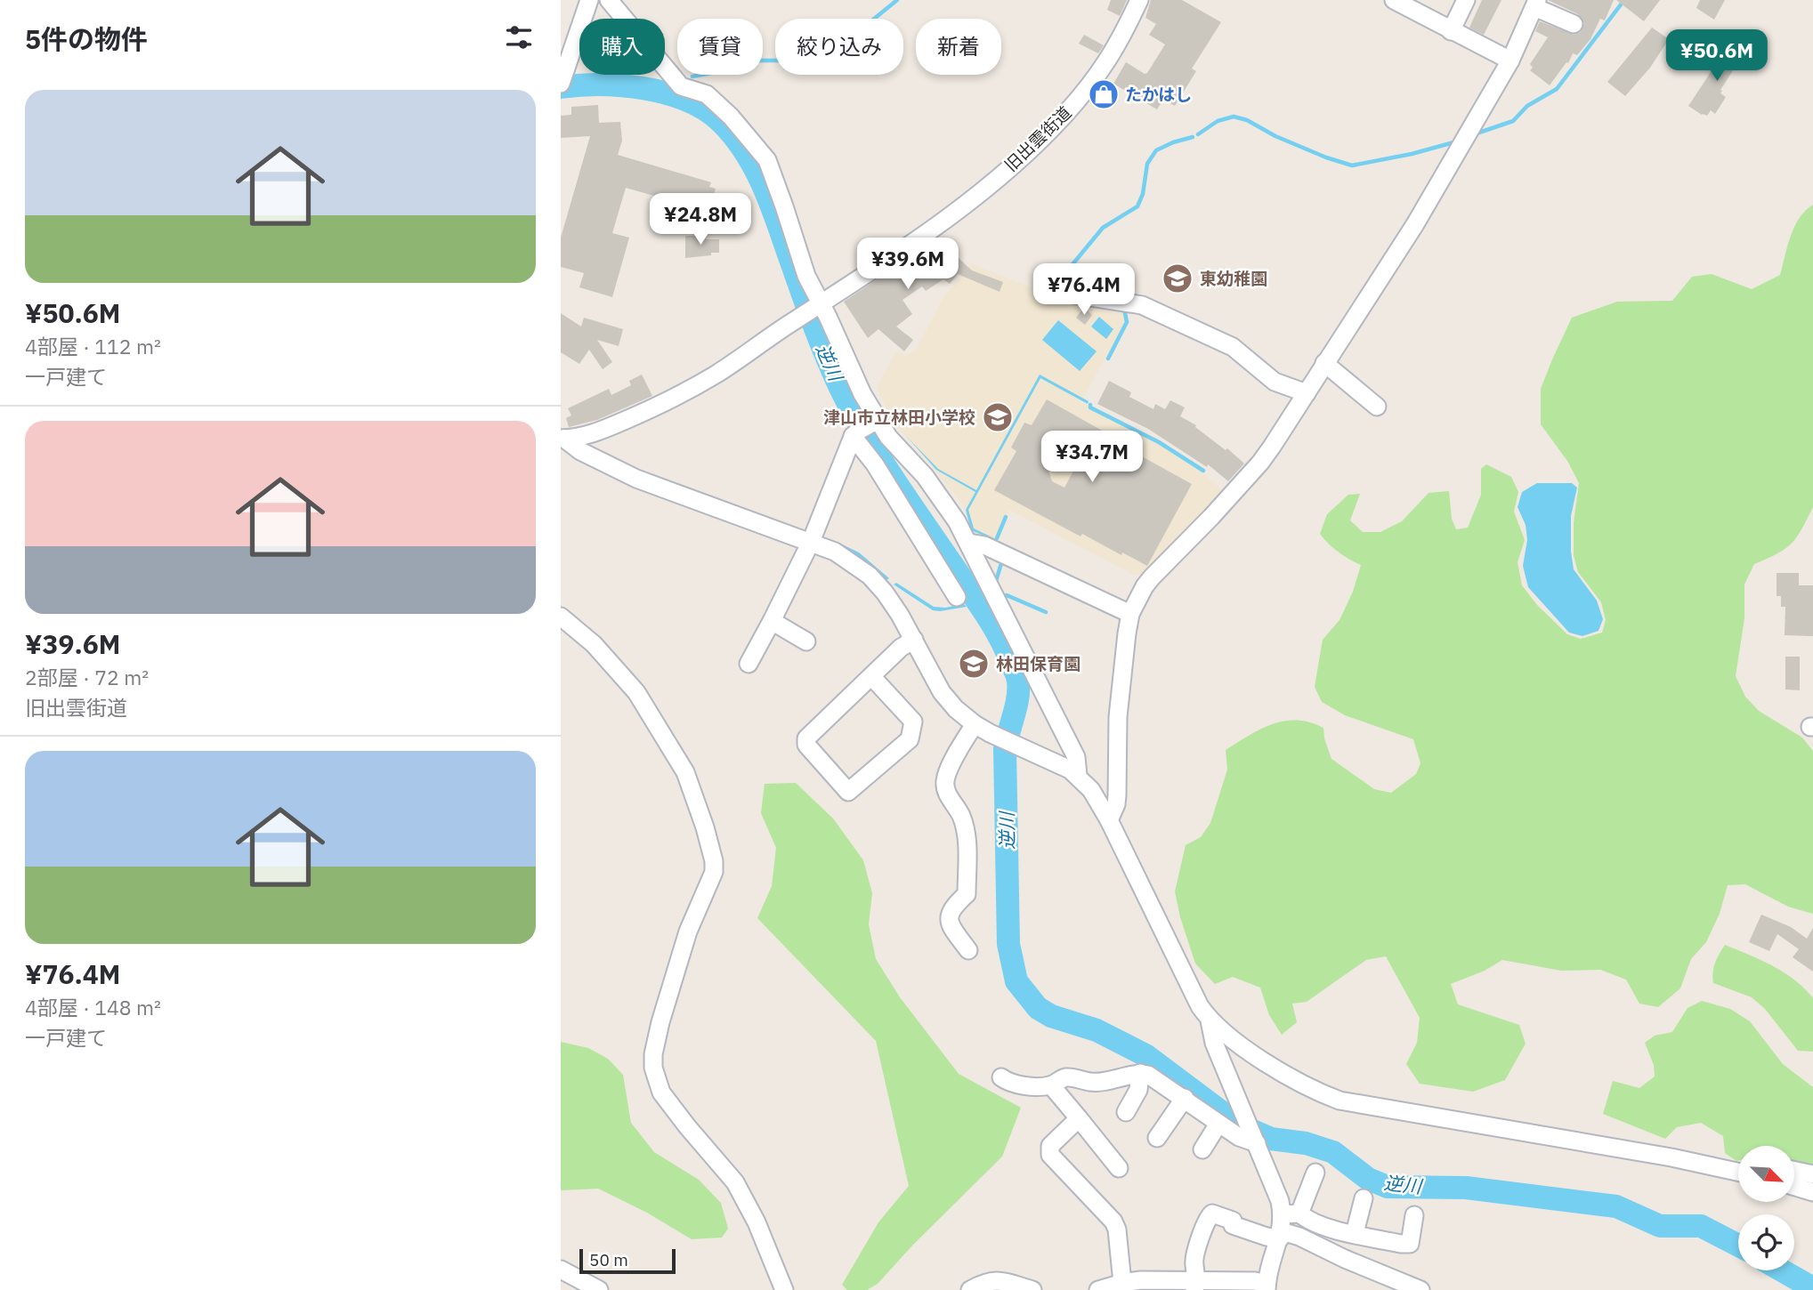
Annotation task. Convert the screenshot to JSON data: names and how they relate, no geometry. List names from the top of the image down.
{
  "streets": {
    "street": ["旧出雲街道"]
  },
  "water": ["逆川"],
  "places": {
    "shop": ["たかはし"],
    "school or university": ["東幼稚園", "津山市立林田小学校", "林田保育園"]
  },
  "scale_bar": "50 m",
  "north": "bottom right",
  "page": {
    "heading": "5件の物件",
    "chip": [
      "購入",
      "賃貸",
      "絞り込み",
      "新着"
    ],
    "price": [
      "¥50.6M",
      "¥24.8M",
      "¥39.6M",
      "¥76.4M",
      "¥34.7M"
    ],
    "list": [
      {
        "name": "¥50.6M",
        "note": "4部屋 · 112 m² · 一戸建て"
      },
      {
        "name": "¥39.6M",
        "note": "2部屋 · 72 m² · 旧出雲街道"
      },
      {
        "name": "¥76.4M",
        "note": "4部屋 · 148 m² · 一戸建て"
      }
    ],
    "scale": "50 m"
  }
}
